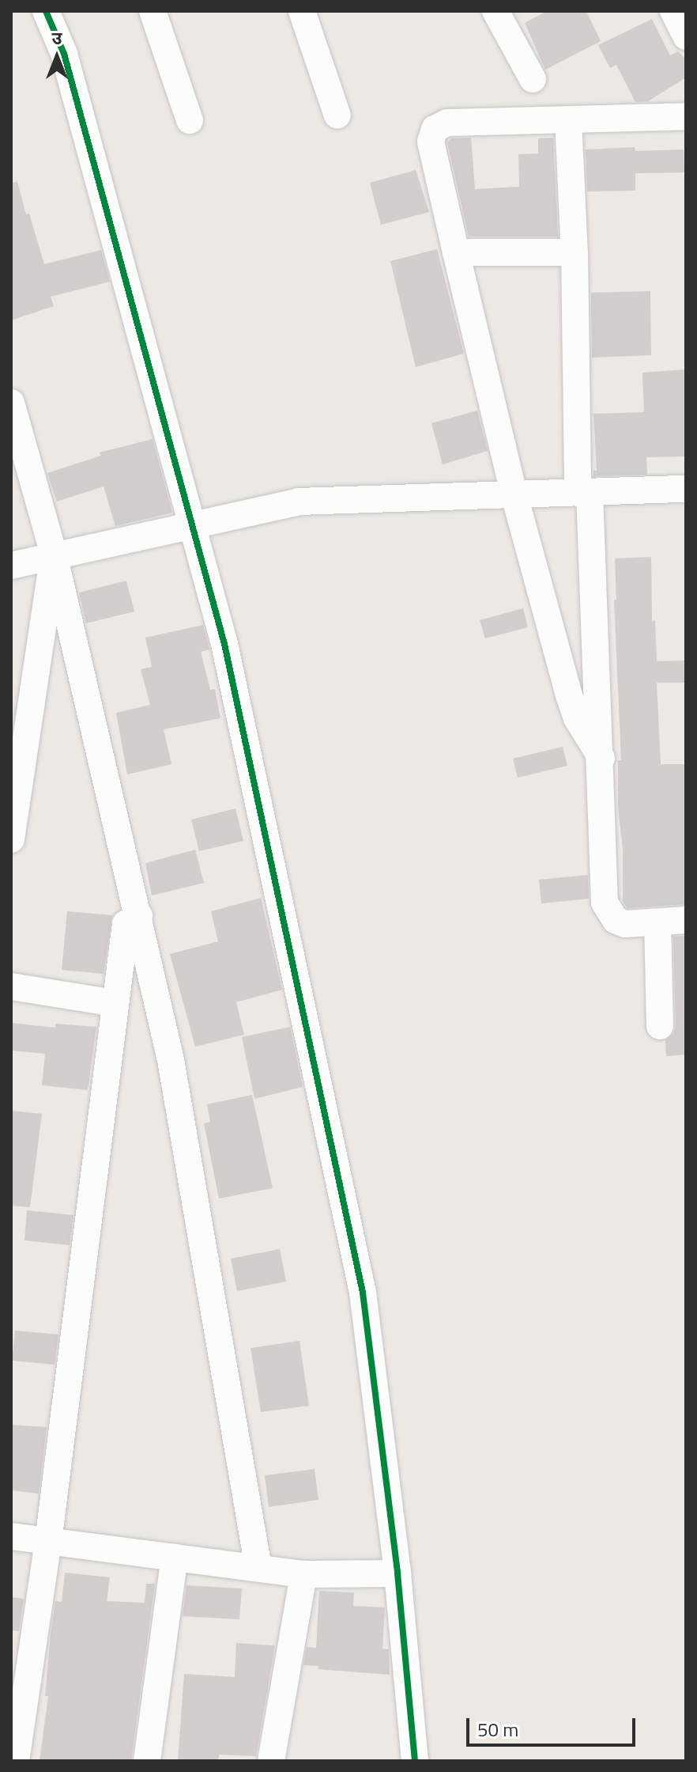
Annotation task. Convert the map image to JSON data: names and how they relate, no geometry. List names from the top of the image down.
{
  "scale_bar": "50 m",
  "north": "top"
}
